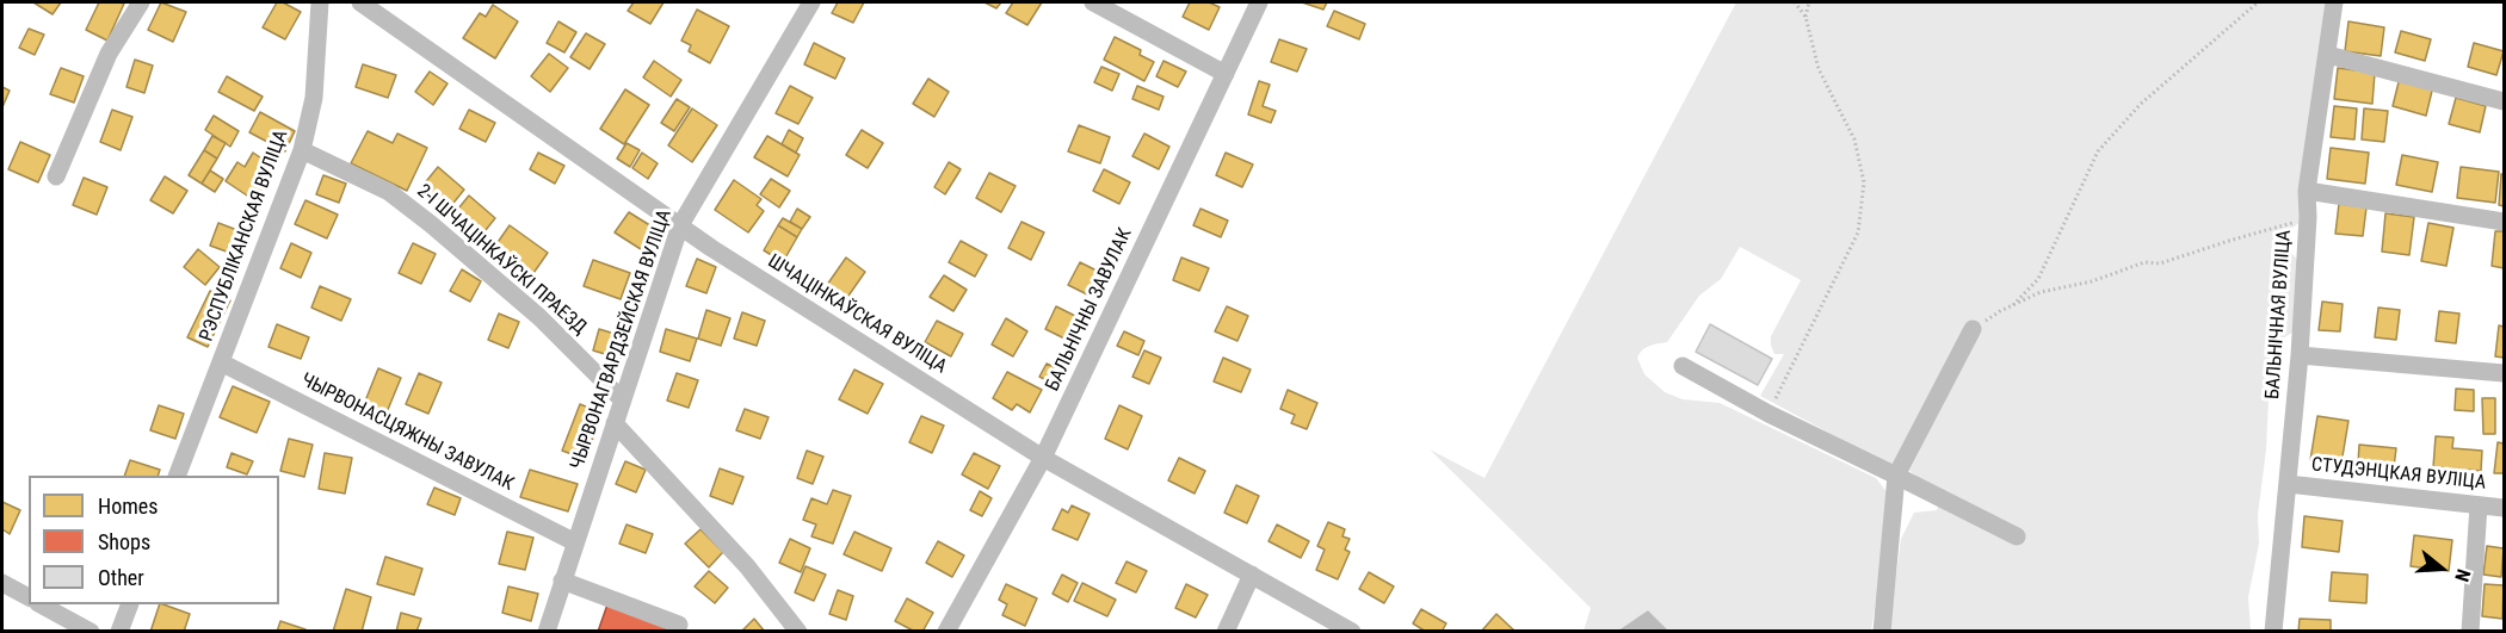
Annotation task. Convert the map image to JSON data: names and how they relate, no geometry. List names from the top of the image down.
{
  "streets": {
    "street": [
      "РЭСПУБЛІКАНСКАЯ ВУЛІЦА",
      "2-І ШЧАЦІНКАЎСКІ ПРАЕЗД",
      "БАЛЬНІЧНЫ ЗАВУЛАК",
      "ШЧАЦІНКАЎСКАЯ ВУЛІЦА",
      "БАЛЬНІЧНАЯ ВУЛІЦА",
      "ЧЫРВОНАГВАРДЗЕЙСКАЯ ВУЛІЦА",
      "ЧЫРВОНАСЦЯЖНЫ ЗАВУЛАК",
      "СТУДЭНЦКАЯ ВУЛІЦА"
    ]
  },
  "crossings": [
    ["РЭСПУБЛІКАНСКАЯ ВУЛІЦА", "2-І ШЧАЦІНКАЎСКІ ПРАЕЗД"],
    ["РЭСПУБЛІКАНСКАЯ ВУЛІЦА", "ЧЫРВОНАСЦЯЖНЫ ЗАВУЛАК"],
    ["2-І ШЧАЦІНКАЎСКІ ПРАЕЗД", "ЧЫРВОНАГВАРДЗЕЙСКАЯ ВУЛІЦА"],
    ["БАЛЬНІЧНЫ ЗАВУЛАК", "ШЧАЦІНКАЎСКАЯ ВУЛІЦА"],
    ["ШЧАЦІНКАЎСКАЯ ВУЛІЦА", "ЧЫРВОНАГВАРДЗЕЙСКАЯ ВУЛІЦА"],
    ["БАЛЬНІЧНАЯ ВУЛІЦА", "СТУДЭНЦКАЯ ВУЛІЦА"],
    ["ЧЫРВОНАГВАРДЗЕЙСКАЯ ВУЛІЦА", "ЧЫРВОНАСЦЯЖНЫ ЗАВУЛАК"]
  ],
  "legend": ["Homes", "Shops", "Other"],
  "north": "right"
}
